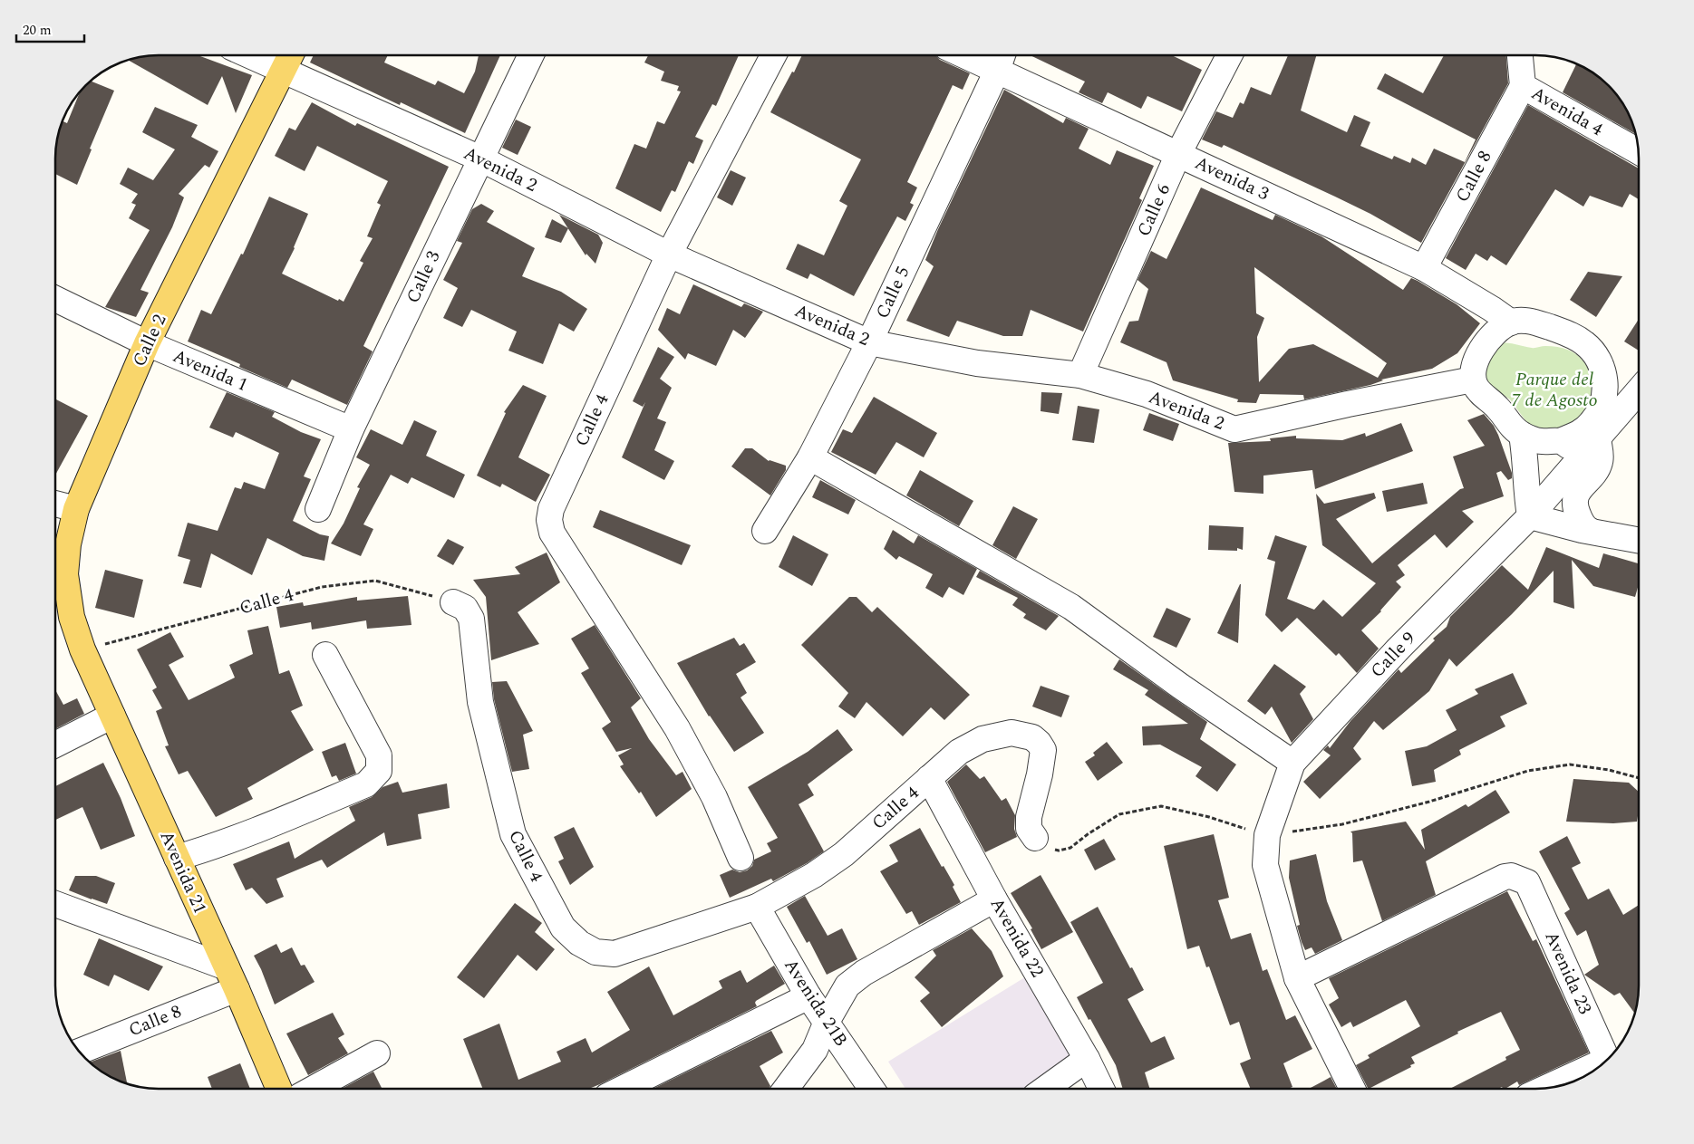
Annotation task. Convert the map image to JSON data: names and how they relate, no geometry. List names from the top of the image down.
{
  "streets": {
    "main road": ["Calle 2", "Avenida 21"],
    "street": [
      "Avenida 4",
      "Avenida 2",
      "Calle 8",
      "Avenida 3",
      "Calle 6",
      "Calle 3",
      "Calle 5",
      "Avenida 1",
      "Calle 4",
      "Calle 9",
      "Avenida 22",
      "Avenida 23",
      "Avenida 21B"
    ]
  },
  "crossings": [
    ["Avenida 4", "Calle 8"],
    ["Avenida 2", "Avenida 3"],
    ["Avenida 2", "Calle 6"],
    ["Avenida 2", "Calle 3"],
    ["Avenida 2", "Calle 5"],
    ["Avenida 2", "Calle 2"],
    ["Avenida 2", "Calle 4"],
    ["Avenida 2", "Calle 9"],
    ["Calle 8", "Avenida 3"],
    ["Calle 8", "Avenida 21"],
    ["Avenida 3", "Calle 6"],
    ["Avenida 3", "Calle 5"],
    ["Avenida 3", "Calle 9"],
    ["Calle 3", "Avenida 1"],
    ["Calle 2", "Avenida 1"],
    ["Calle 2", "Calle 4"],
    ["Calle 2", "Avenida 21"],
    ["Calle 4", "Avenida 21"],
    ["Calle 4", "Avenida 22"],
    ["Calle 4", "Avenida 21B"],
    ["Calle 9", "Avenida 23"]
  ],
  "parks": ["Parque del 7 de Agosto"],
  "scale_bar": "20 m"
}
